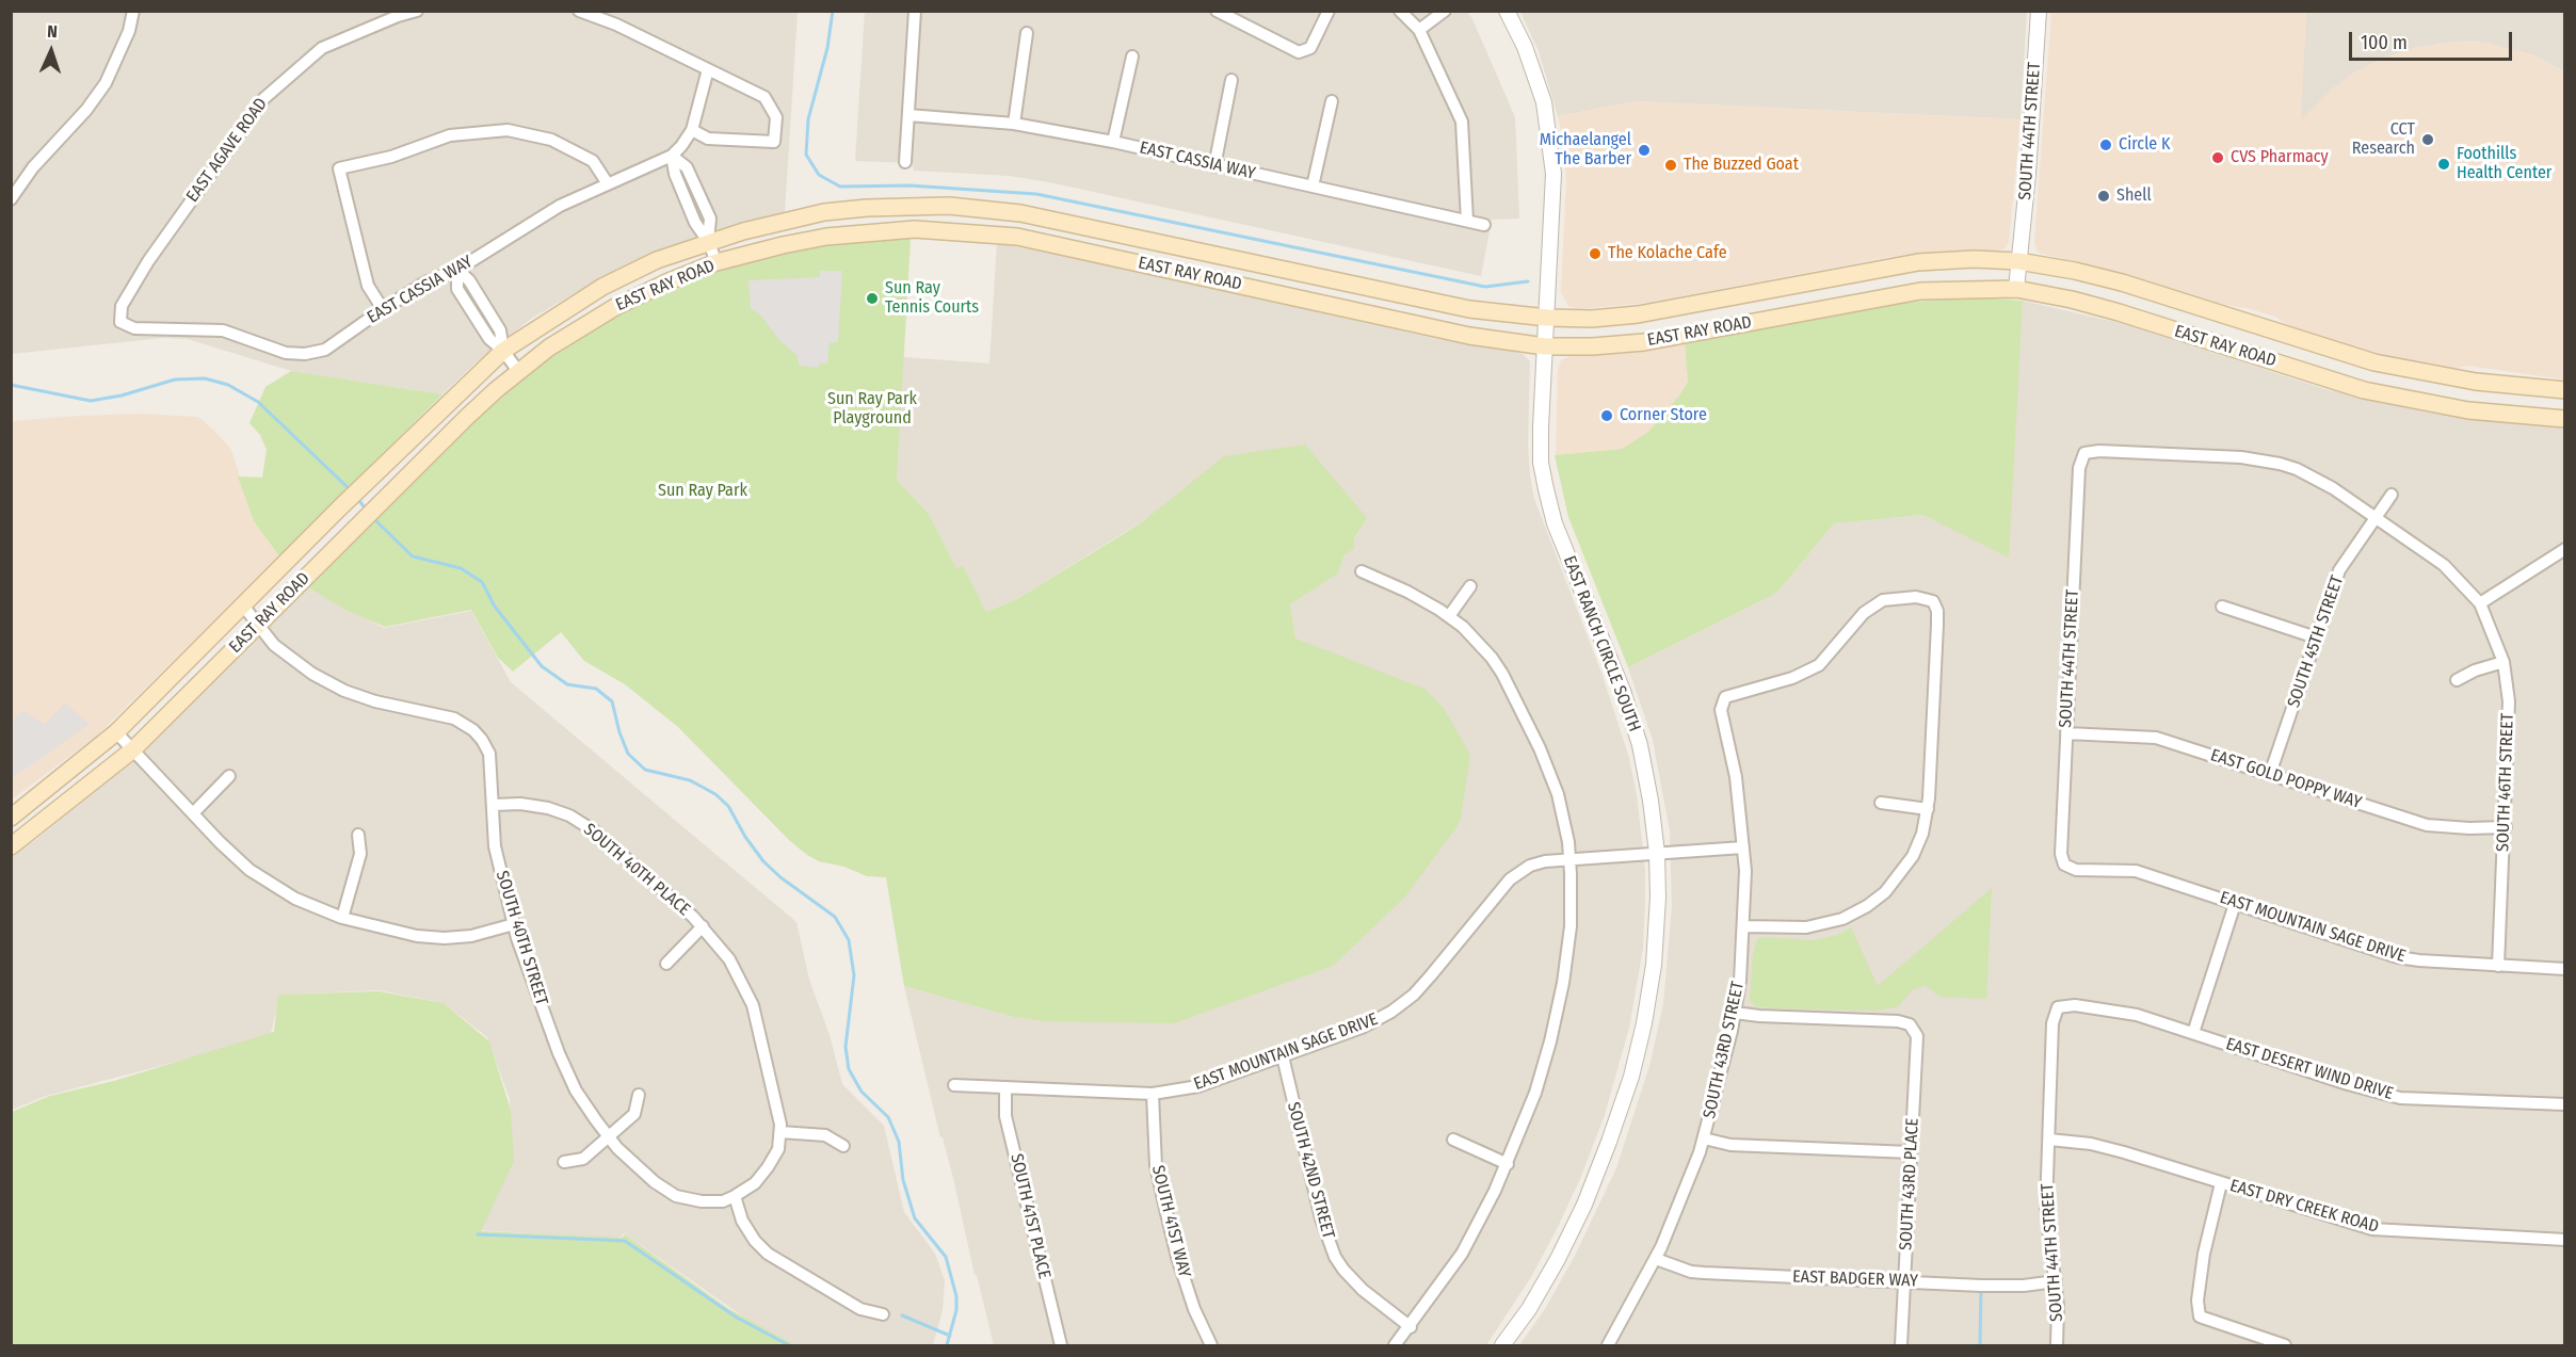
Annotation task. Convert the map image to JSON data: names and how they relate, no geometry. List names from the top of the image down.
{
  "streets": {
    "main road": ["EAST RAY ROAD"],
    "street": [
      "SOUTH 44TH STREET",
      "EAST AGAVE ROAD",
      "EAST CASSIA WAY",
      "SOUTH 45TH STREET",
      "EAST RANCH CIRCLE SOUTH",
      "EAST GOLD POPPY WAY",
      "SOUTH 46TH STREET",
      "SOUTH 40TH PLACE",
      "EAST MOUNTAIN SAGE DRIVE",
      "SOUTH 40TH STREET",
      "SOUTH 43RD STREET",
      "EAST DESERT WIND DRIVE",
      "SOUTH 42ND STREET",
      "SOUTH 43RD PLACE",
      "EAST DRY CREEK ROAD",
      "SOUTH 41ST PLACE",
      "SOUTH 41ST WAY",
      "EAST BADGER WAY"
    ]
  },
  "crossings": [
    ["SOUTH 44TH STREET", "EAST RAY ROAD"],
    ["SOUTH 44TH STREET", "SOUTH 45TH STREET"],
    ["SOUTH 44TH STREET", "EAST GOLD POPPY WAY"],
    ["SOUTH 44TH STREET", "EAST MOUNTAIN SAGE DRIVE"],
    ["SOUTH 44TH STREET", "EAST DESERT WIND DRIVE"],
    ["SOUTH 44TH STREET", "EAST DRY CREEK ROAD"],
    ["SOUTH 44TH STREET", "EAST BADGER WAY"],
    ["EAST AGAVE ROAD", "EAST CASSIA WAY"],
    ["EAST RAY ROAD", "EAST RANCH CIRCLE SOUTH"],
    ["EAST RAY ROAD", "SOUTH 40TH STREET"],
    ["SOUTH 45TH STREET", "EAST GOLD POPPY WAY"],
    ["EAST RANCH CIRCLE SOUTH", "EAST MOUNTAIN SAGE DRIVE"],
    ["EAST GOLD POPPY WAY", "SOUTH 46TH STREET"],
    ["SOUTH 46TH STREET", "EAST MOUNTAIN SAGE DRIVE"],
    ["SOUTH 40TH PLACE", "SOUTH 40TH STREET"],
    ["EAST MOUNTAIN SAGE DRIVE", "SOUTH 43RD STREET"],
    ["EAST MOUNTAIN SAGE DRIVE", "SOUTH 42ND STREET"],
    ["EAST MOUNTAIN SAGE DRIVE", "SOUTH 41ST PLACE"],
    ["EAST MOUNTAIN SAGE DRIVE", "SOUTH 41ST WAY"],
    ["SOUTH 43RD STREET", "SOUTH 43RD PLACE"],
    ["SOUTH 43RD STREET", "EAST BADGER WAY"],
    ["SOUTH 43RD PLACE", "EAST BADGER WAY"]
  ],
  "parks": ["Sun Ray Park Playground", "Sun Ray Park"],
  "places": [
    "CCT Research",
    "Circle K",
    "Michaelangel The Barber",
    "CVS Pharmacy",
    "Foothills Health Center",
    "The Buzzed Goat",
    "Shell",
    "The Kolache Cafe",
    "Sun Ray Tennis Courts",
    "Corner Store"
  ],
  "scale_bar": "100 m",
  "north": "top"
}
